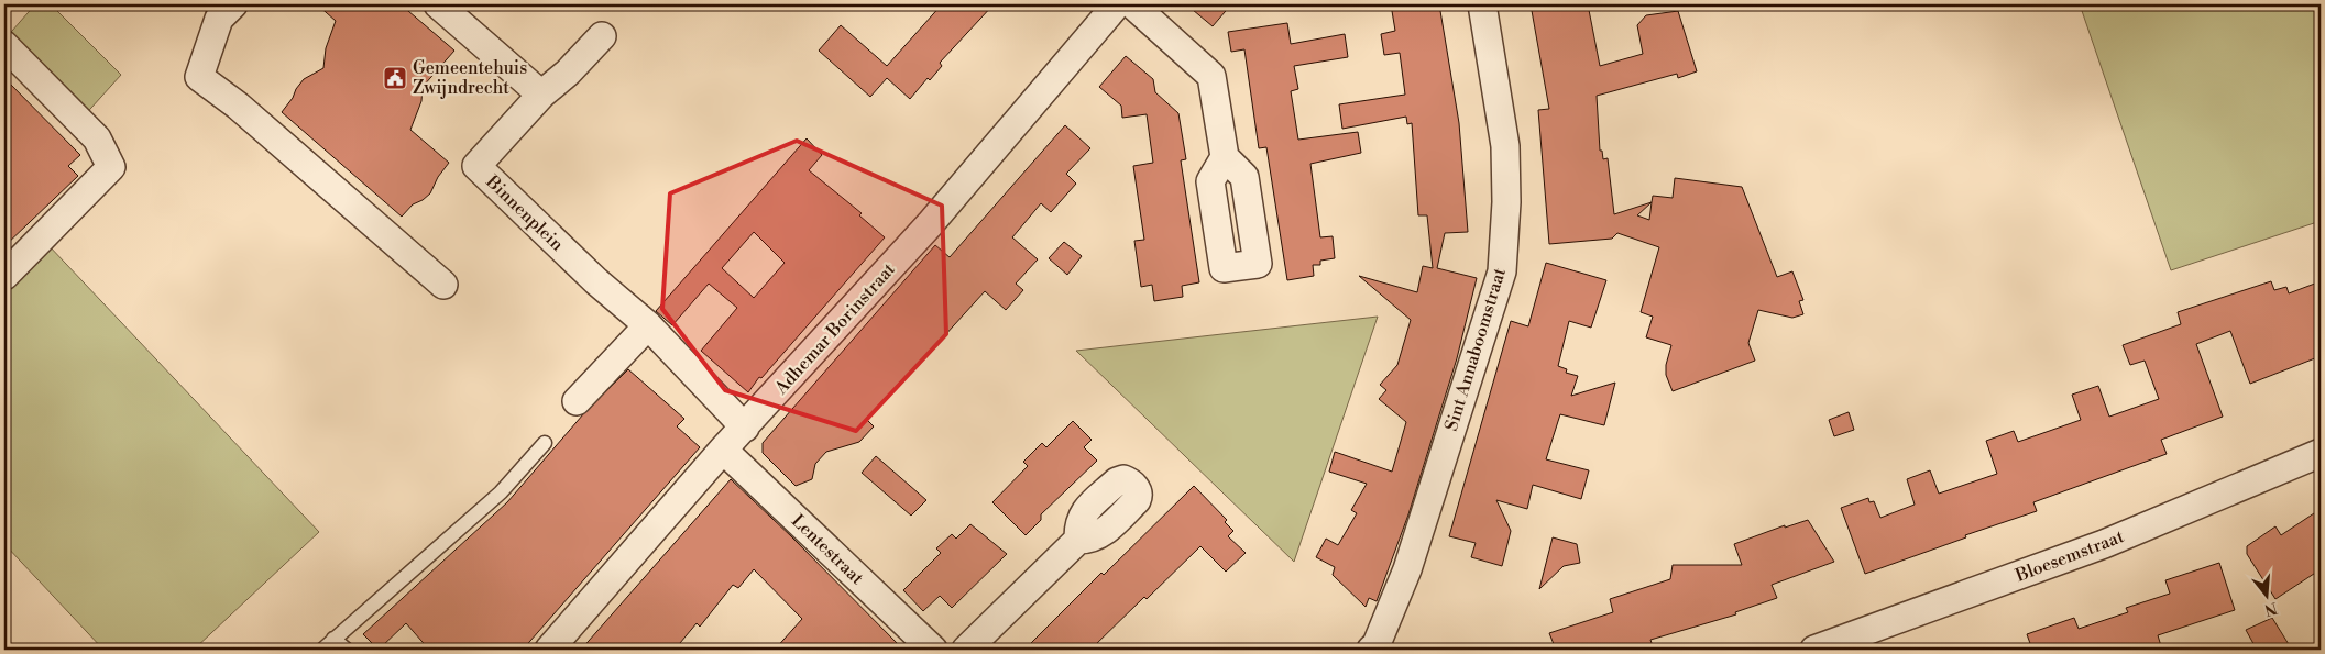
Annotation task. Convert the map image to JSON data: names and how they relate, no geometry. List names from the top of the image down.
{
  "streets": {
    "street": [
      "Binnenplein",
      "Adhemar Borinstraat",
      "Sint Annaboomstraat",
      "Lentestraat",
      "Bloesemstraat"
    ]
  },
  "crossings": [
    ["Binnenplein", "Adhemar Borinstraat"],
    ["Adhemar Borinstraat", "Lentestraat"]
  ],
  "places": {
    "public building": ["Gemeentehuis Zwijndrecht"]
  },
  "north": "bottom"
}
